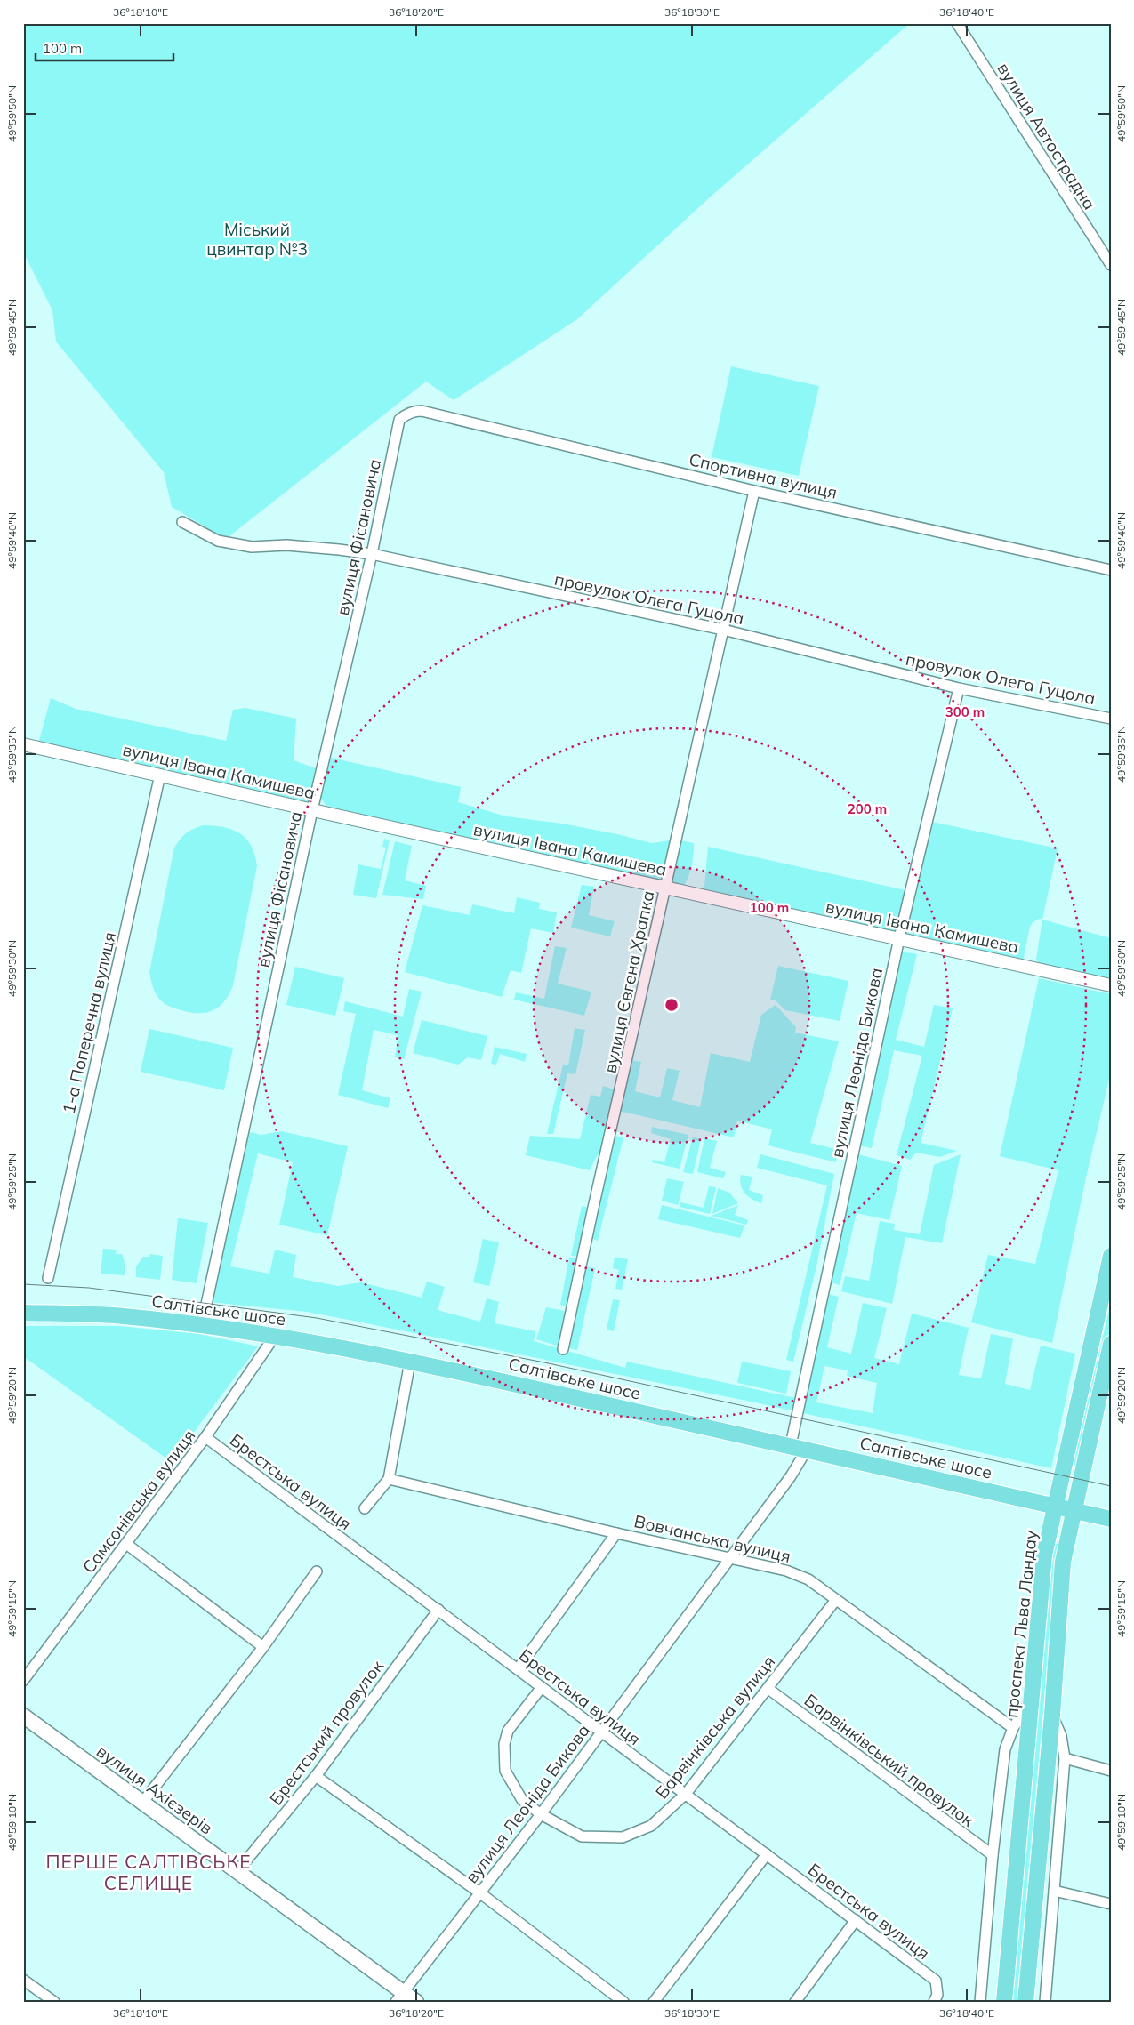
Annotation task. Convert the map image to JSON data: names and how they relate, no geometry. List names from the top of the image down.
{
  "streets": {
    "main road": ["Салтівське шосе", "проспект Льва Ландау", "вулиця Ахієзерів"],
    "street": [
      "вулиця Автострадна",
      "Спортивна вулиця",
      "вулиця Фісановича",
      "провулок Олега Гуцола",
      "вулиця Івана Камишева",
      "вулиця Євгена Храпка",
      "1-а Поперечна вулиця",
      "вулиця Леоніда Бикова",
      "Брестська вулиця",
      "Самсонівська вулиця",
      "Вовчанська вулиця",
      "Барвінківська вулиця",
      "Брестський провулок",
      "Барвінківський провулок"
    ]
  },
  "crossings": [
    ["Спортивна вулиця", "вулиця Фісановича"],
    ["Спортивна вулиця", "вулиця Євгена Храпка"],
    ["вулиця Фісановича", "провулок Олега Гуцола"],
    ["вулиця Фісановича", "вулиця Івана Камишева"],
    ["вулиця Фісановича", "Салтівське шосе"],
    ["провулок Олега Гуцола", "вулиця Євгена Храпка"],
    ["провулок Олега Гуцола", "вулиця Леоніда Бикова"],
    ["вулиця Івана Камишева", "вулиця Євгена Храпка"],
    ["вулиця Івана Камишева", "1-а Поперечна вулиця"],
    ["вулиця Івана Камишева", "вулиця Леоніда Бикова"],
    ["вулиця Леоніда Бикова", "Салтівське шосе"],
    ["вулиця Леоніда Бикова", "Брестська вулиця"],
    ["вулиця Леоніда Бикова", "Вовчанська вулиця"],
    ["вулиця Леоніда Бикова", "Барвінківська вулиця"],
    ["вулиця Леоніда Бикова", "вулиця Ахієзерів"],
    ["Салтівське шосе", "Самсонівська вулиця"],
    ["Салтівське шосе", "проспект Льва Ландау"],
    ["Брестська вулиця", "Самсонівська вулиця"],
    ["Брестська вулиця", "Барвінківська вулиця"],
    ["Брестська вулиця", "Брестський провулок"],
    ["Вовчанська вулиця", "Барвінківська вулиця"],
    ["Барвінківська вулиця", "Барвінківський провулок"],
    ["Брестський провулок", "вулиця Ахієзерів"]
  ],
  "districts": ["ПЕРШЕ САЛТІВСЬКЕ СЕЛИЩЕ"],
  "parks": ["Міський цвинтар №3"],
  "scale_bar": "100 m",
  "coordinates": [
    "36°18'10\"E",
    "36°18'20\"E",
    "36°18'30\"E",
    "36°18'40\"E",
    "49°59'50\"N",
    "49°59'45\"N",
    "49°59'40\"N",
    "49°59'35\"N",
    "49°59'30\"N",
    "49°59'25\"N",
    "49°59'20\"N",
    "49°59'15\"N",
    "49°59'10\"N"
  ],
  "rings": ["300 m", "200 m", "100 m"]
}
